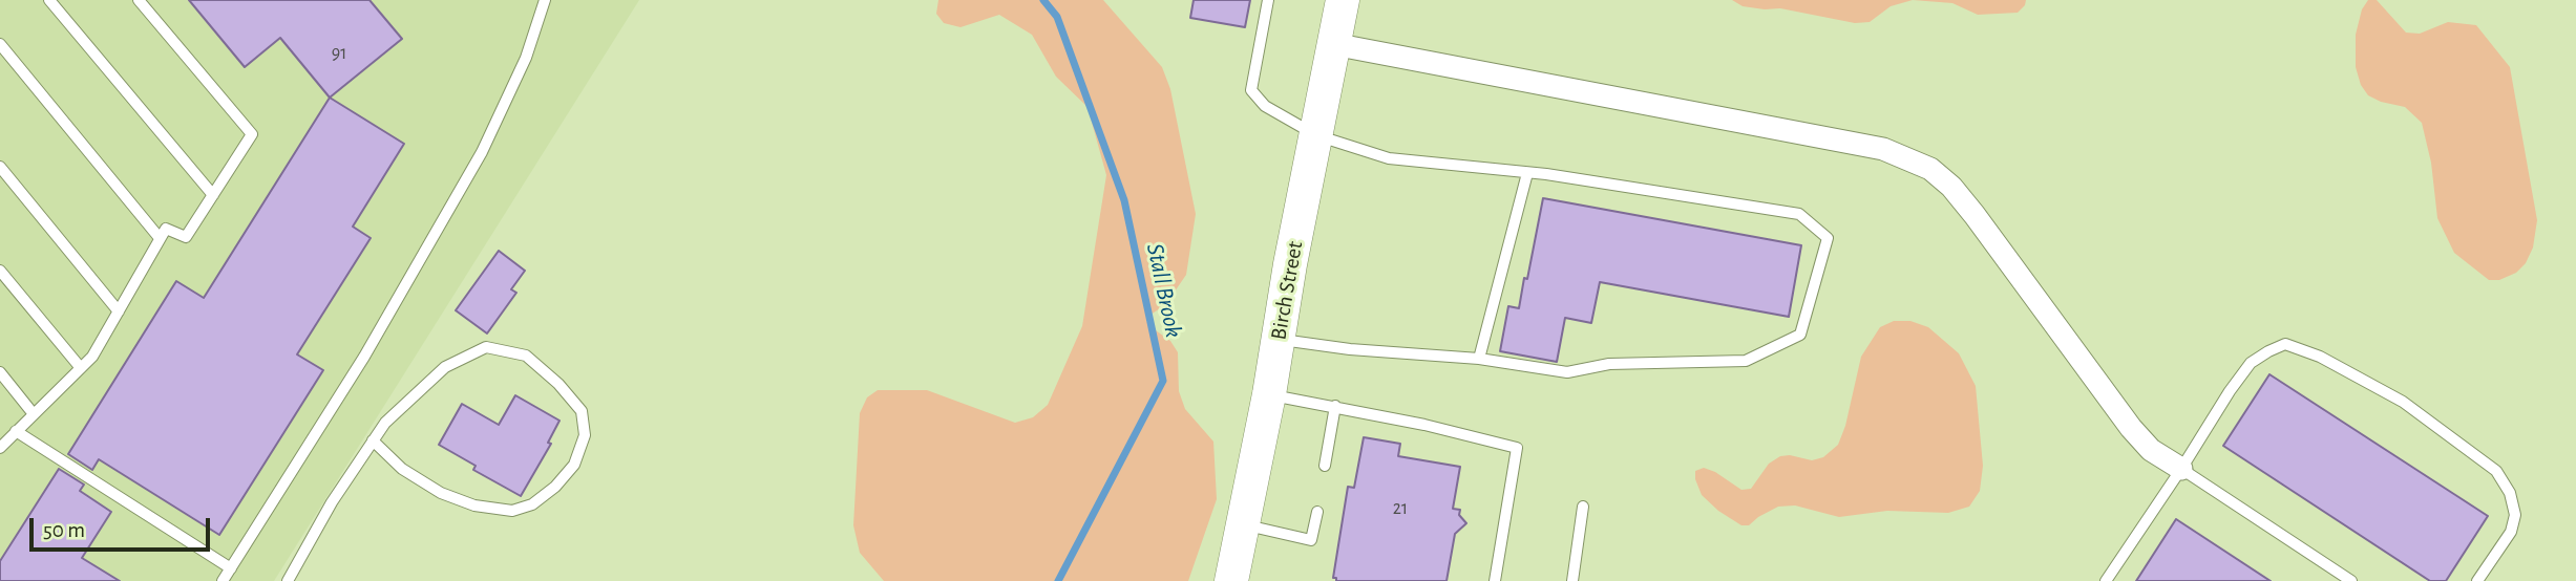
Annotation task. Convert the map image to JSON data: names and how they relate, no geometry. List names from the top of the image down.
{
  "streets": {
    "street": ["Birch Street"]
  },
  "water": ["Stall Brook"],
  "house_numbers": ["91", "21"],
  "scale_bar": "50 m"
}
